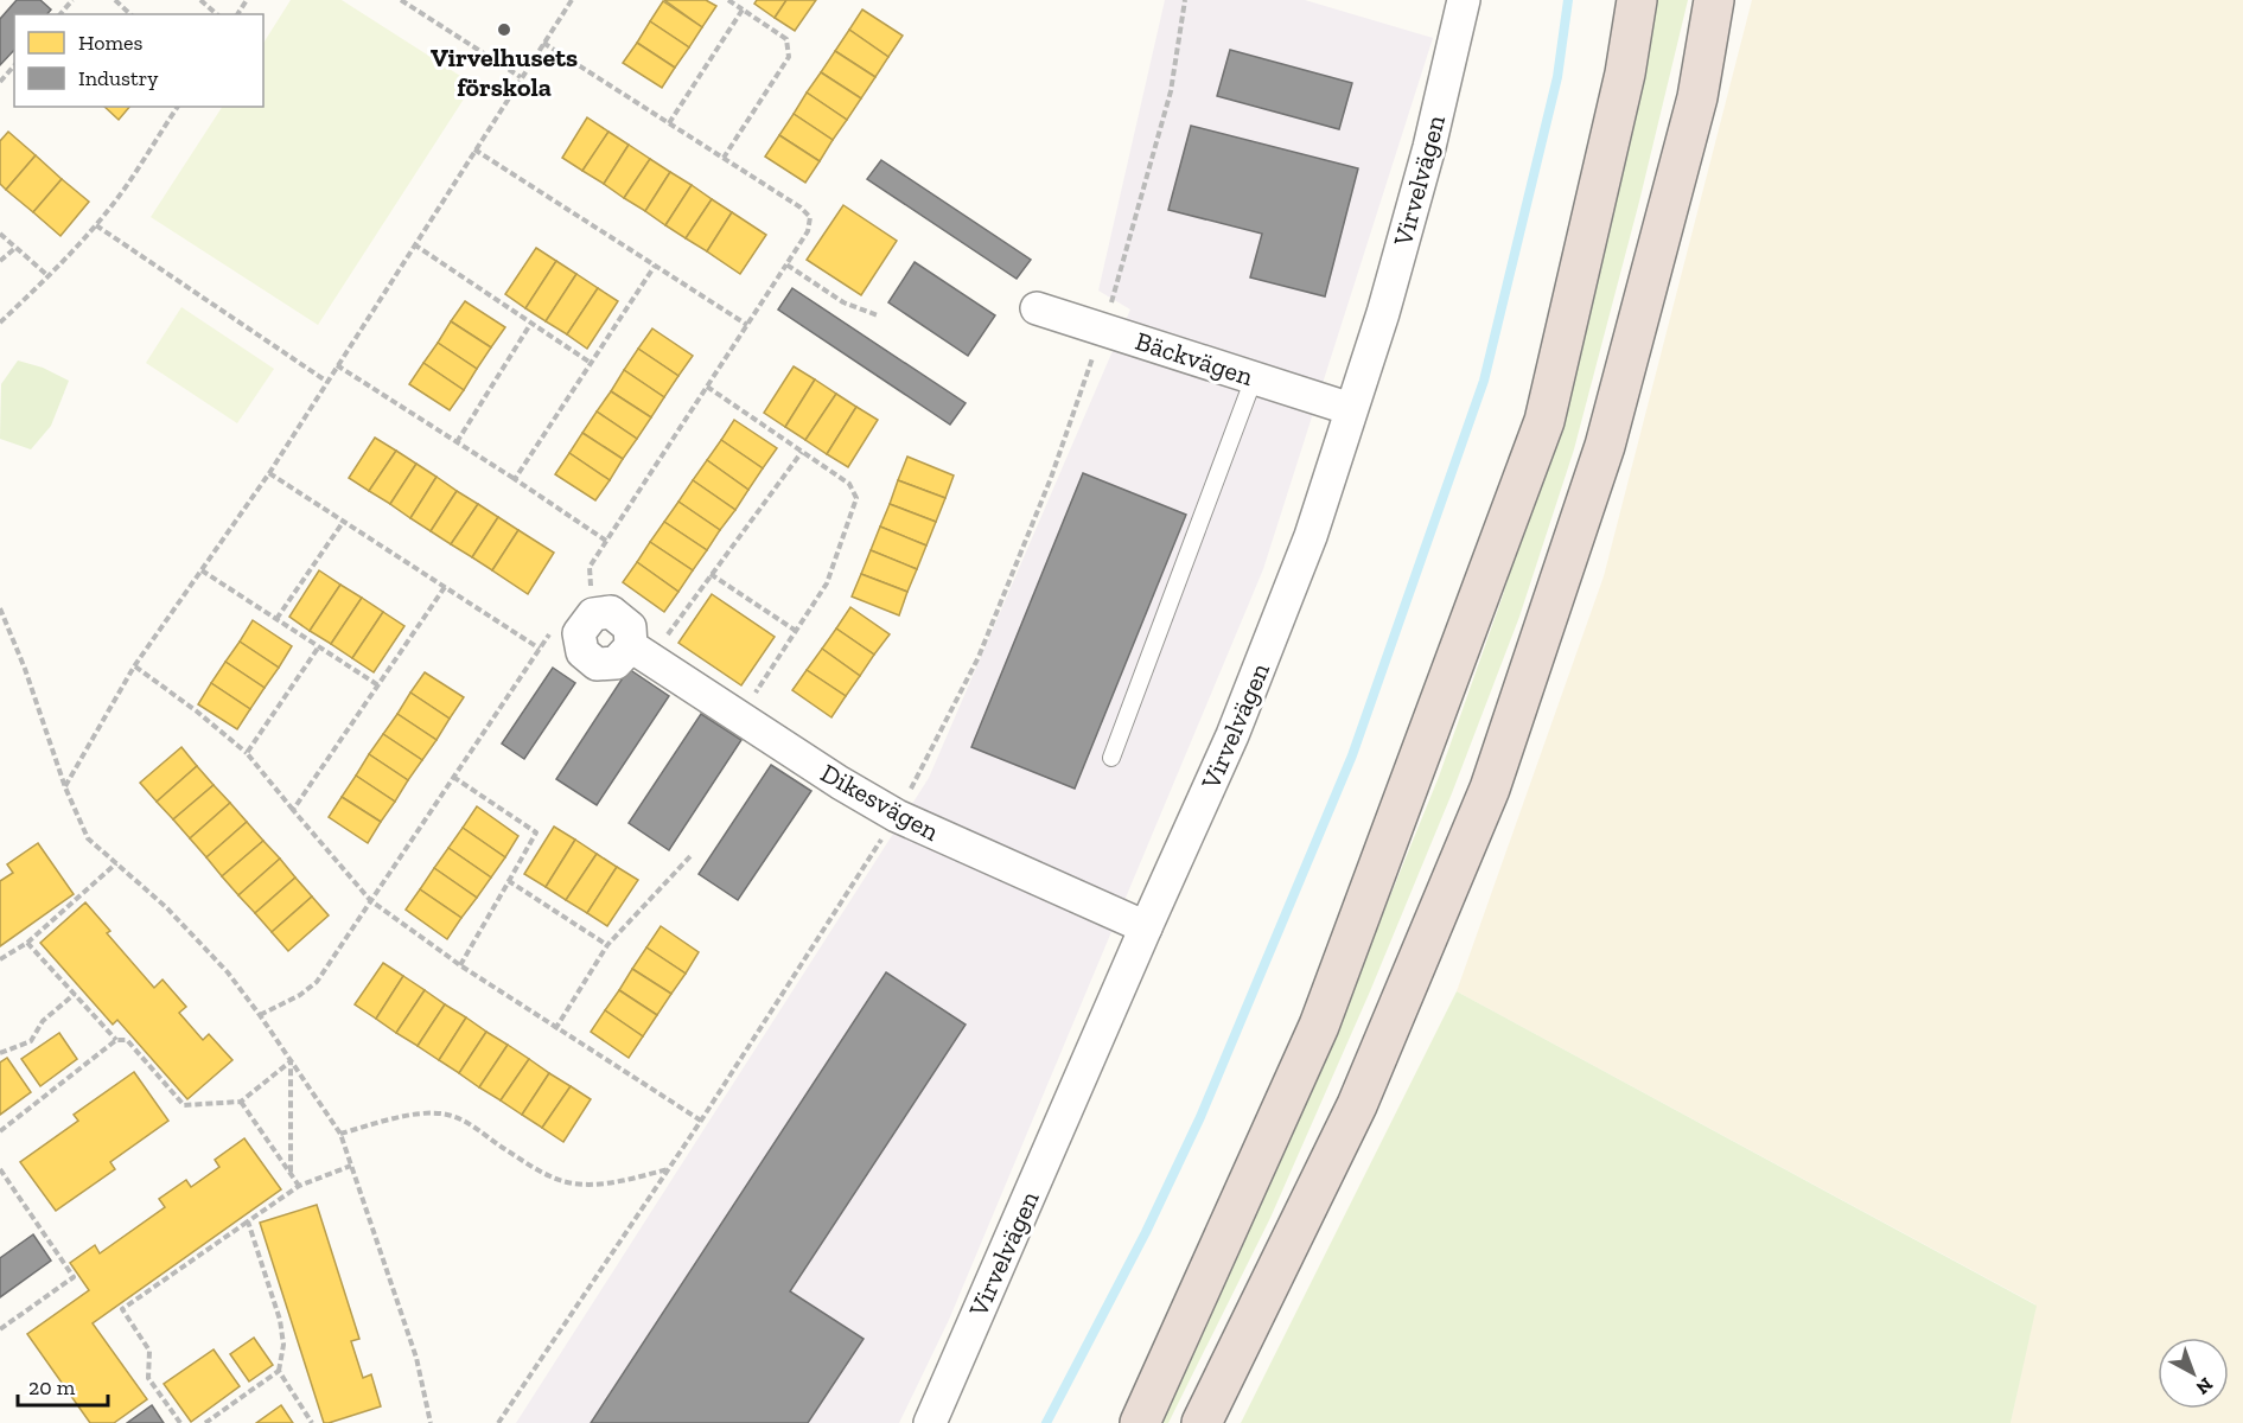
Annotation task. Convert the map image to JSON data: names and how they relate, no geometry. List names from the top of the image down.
{
  "streets": {
    "street": ["Virvelvägen", "Bäckvägen", "Dikesvägen"]
  },
  "crossings": [
    ["Virvelvägen", "Bäckvägen"],
    ["Virvelvägen", "Dikesvägen"]
  ],
  "places": ["Virvelhusets förskola"],
  "legend": ["Homes", "Industry"],
  "scale_bar": "20 m",
  "north": "bottom right"
}
